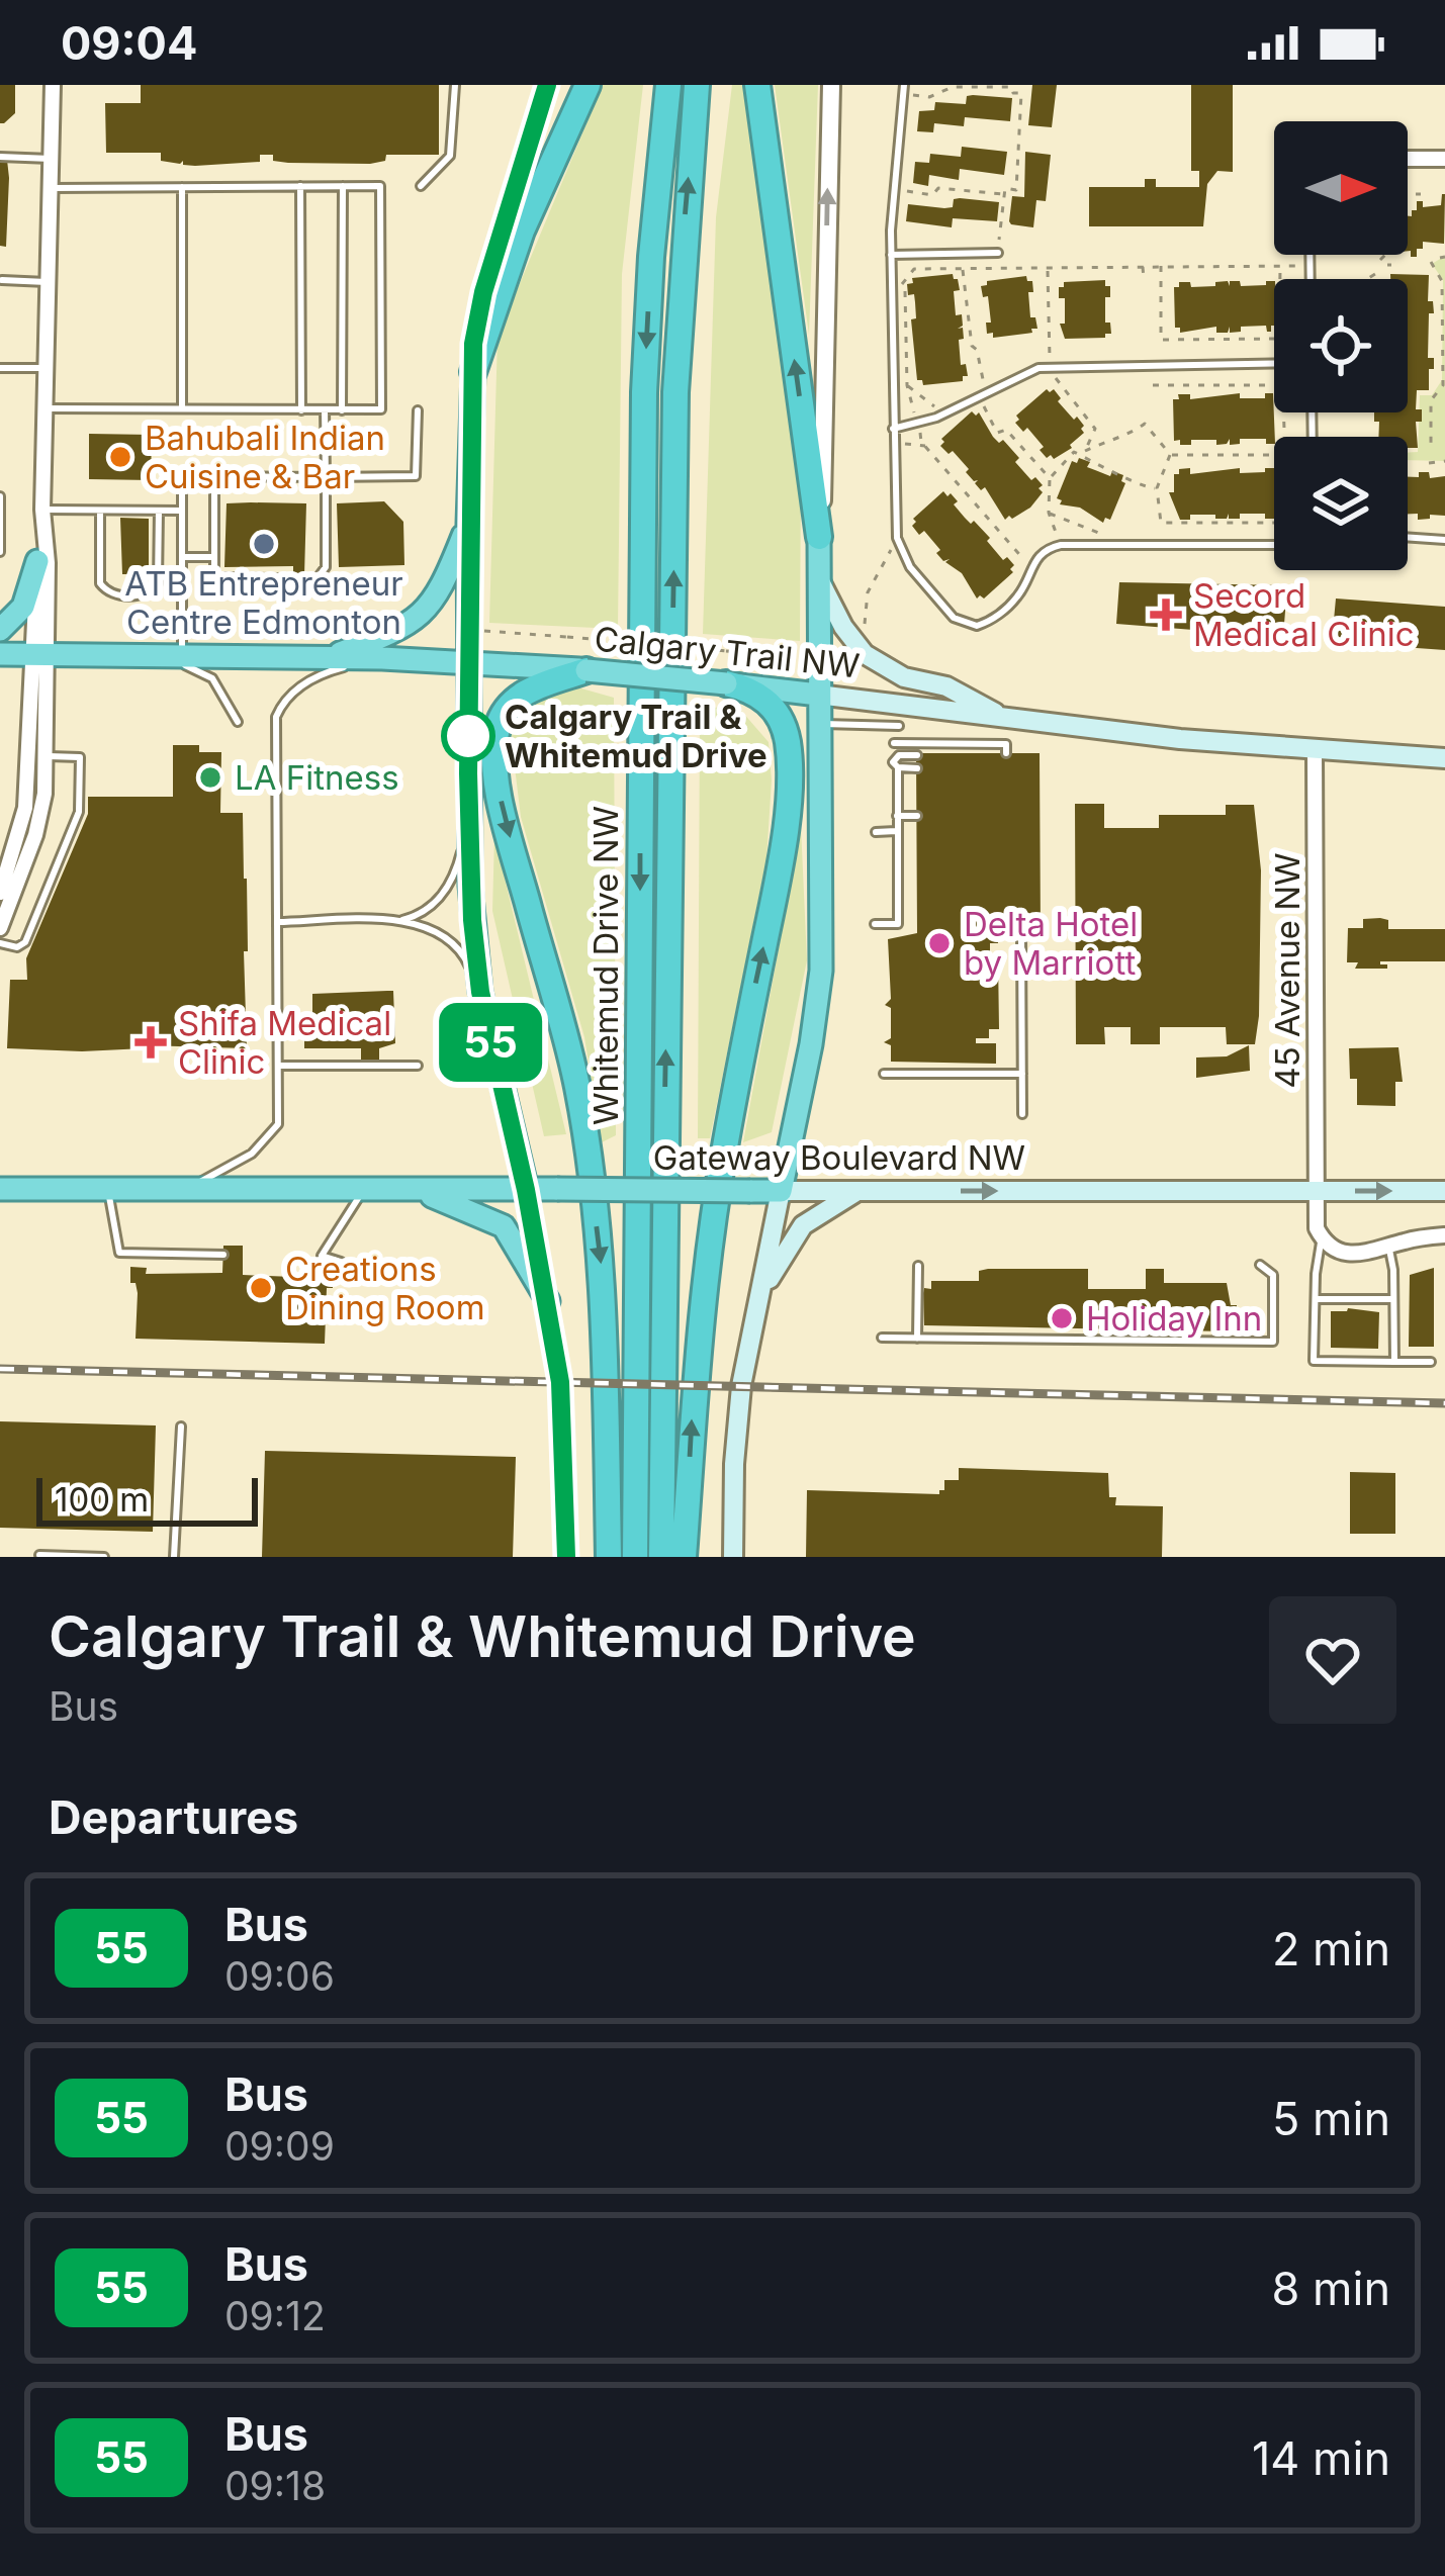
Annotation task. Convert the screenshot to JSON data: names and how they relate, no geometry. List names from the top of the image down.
{
  "streets": {
    "highway": ["Calgary Trail NW", "Whitemud Drive NW", "Gateway Boulevard NW"],
    "street": ["45 Avenue NW"]
  },
  "crossings": [
    ["Calgary Trail NW", "45 Avenue NW"],
    ["45 Avenue NW", "Gateway Boulevard NW"]
  ],
  "one_way": ["Gateway Boulevard NW"],
  "places": {
    "other": [
      "Bahubali Indian Cuisine & Bar",
      "ATB Entrepreneur Centre Edmonton",
      "Calgary Trail & Whitemud Drive",
      "LA Fitness",
      "Delta Hotel by Marriott",
      "Creations Dining Room",
      "Holiday Inn"
    ],
    "health": ["Secord Medical Clinic", "Shifa Medical Clinic"]
  },
  "lines": ["bus line 55"],
  "scale_bar": "100 m",
  "north": "right",
  "page": {
    "status": "09:04",
    "on_map": "55",
    "scale": "100 m",
    "heading": [
      ["Calgary Trail & Whitemud Drive", "Bus"],
      "Departures"
    ],
    "list": [
      {
        "mark": "55",
        "name": "Bus",
        "note": "09:06",
        "value": "2 min"
      },
      {
        "mark": "55",
        "name": "Bus",
        "note": "09:09",
        "value": "5 min"
      },
      {
        "mark": "55",
        "name": "Bus",
        "note": "09:12",
        "value": "8 min"
      },
      {
        "mark": "55",
        "name": "Bus",
        "note": "09:18",
        "value": "14 min"
      }
    ]
  }
}
